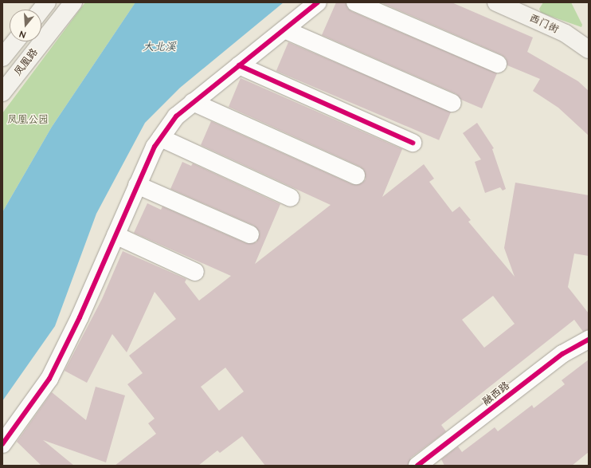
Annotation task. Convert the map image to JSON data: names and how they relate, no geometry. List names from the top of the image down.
{
  "streets": {
    "street": ["西门街", "凤凰路", "融西路"]
  },
  "water": ["大北溪"],
  "parks": ["凤凰公园"],
  "north": "bottom"
}
